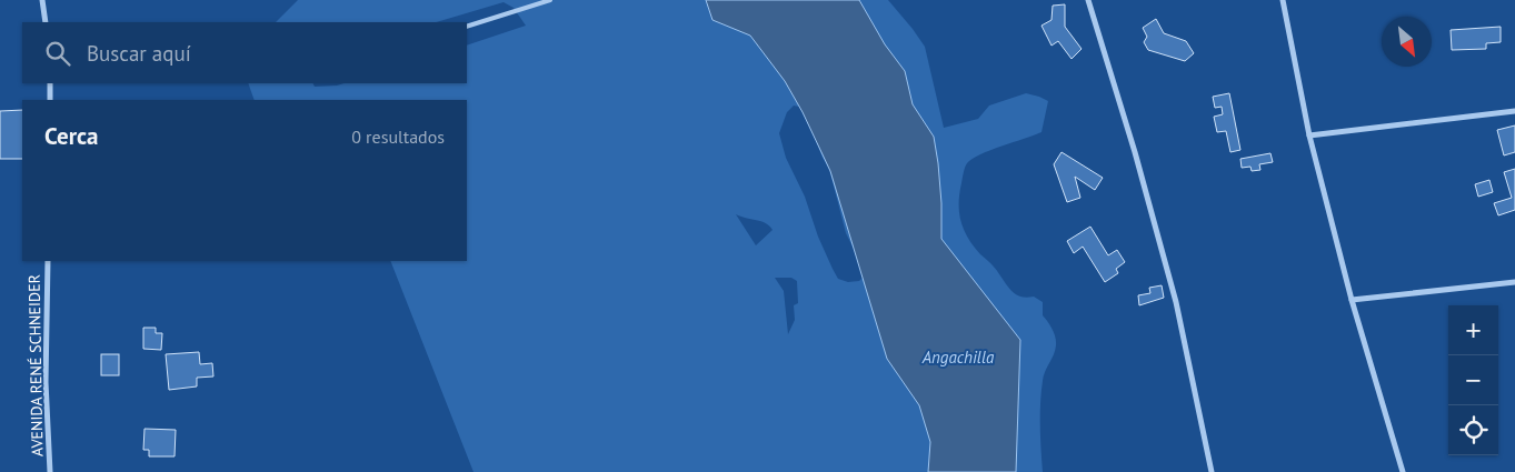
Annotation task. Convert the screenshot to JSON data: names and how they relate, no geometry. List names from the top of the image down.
{
  "streets": {
    "street": ["AVENIDA RENÉ SCHNEIDER"]
  },
  "water": ["Angachilla"],
  "north": "bottom right",
  "page": {
    "search": "Buscar aquí",
    "heading": ["Cerca", "0 resultados"],
    "map_buttons": ["+", "−"]
  }
}
